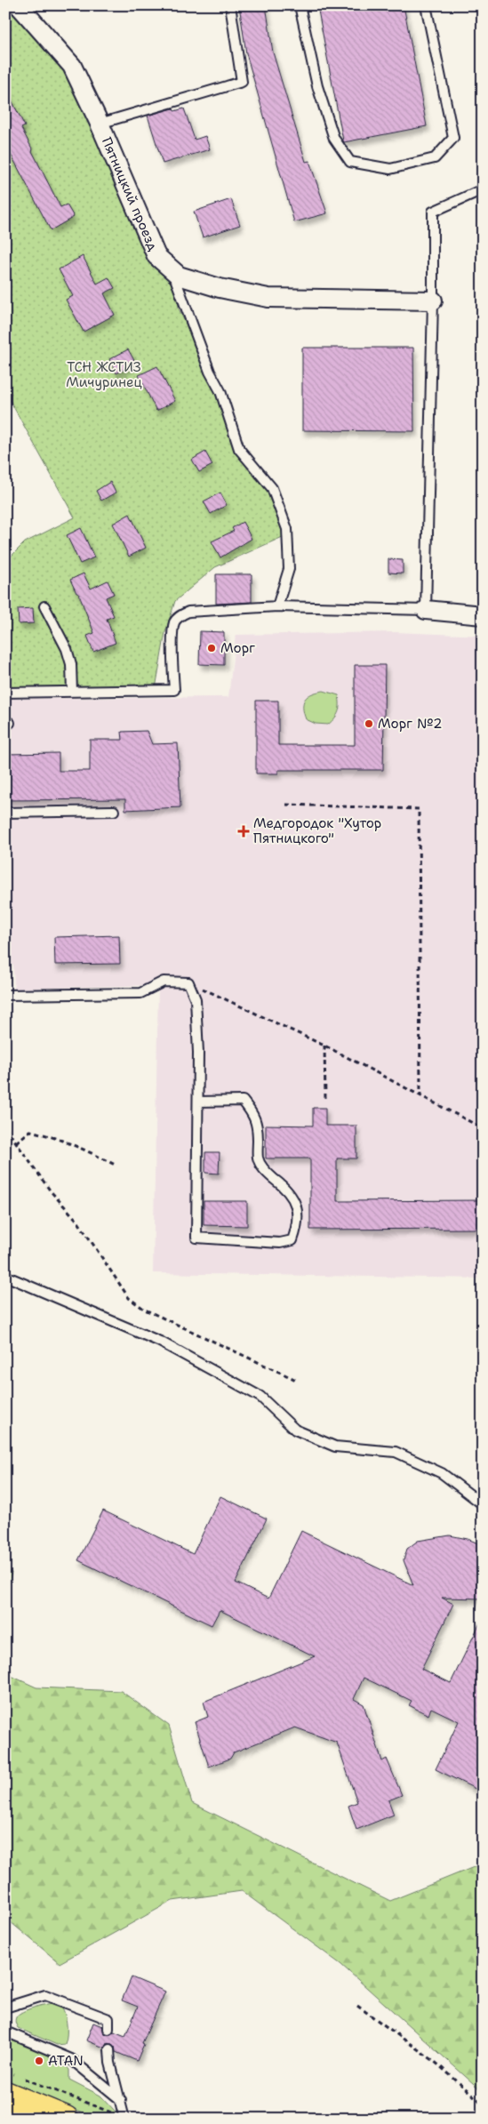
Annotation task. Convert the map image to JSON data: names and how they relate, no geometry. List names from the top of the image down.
{
  "streets": {
    "street": ["Пятницкий проезд"]
  },
  "parks": ["ТСН ЖСТИЗ Мичуринец"],
  "places": {
    "other": ["Морг", "Морг №2", "ATAN"],
    "health": ["Медгородок \"Хутор Пятницкого\""]
  }
}
